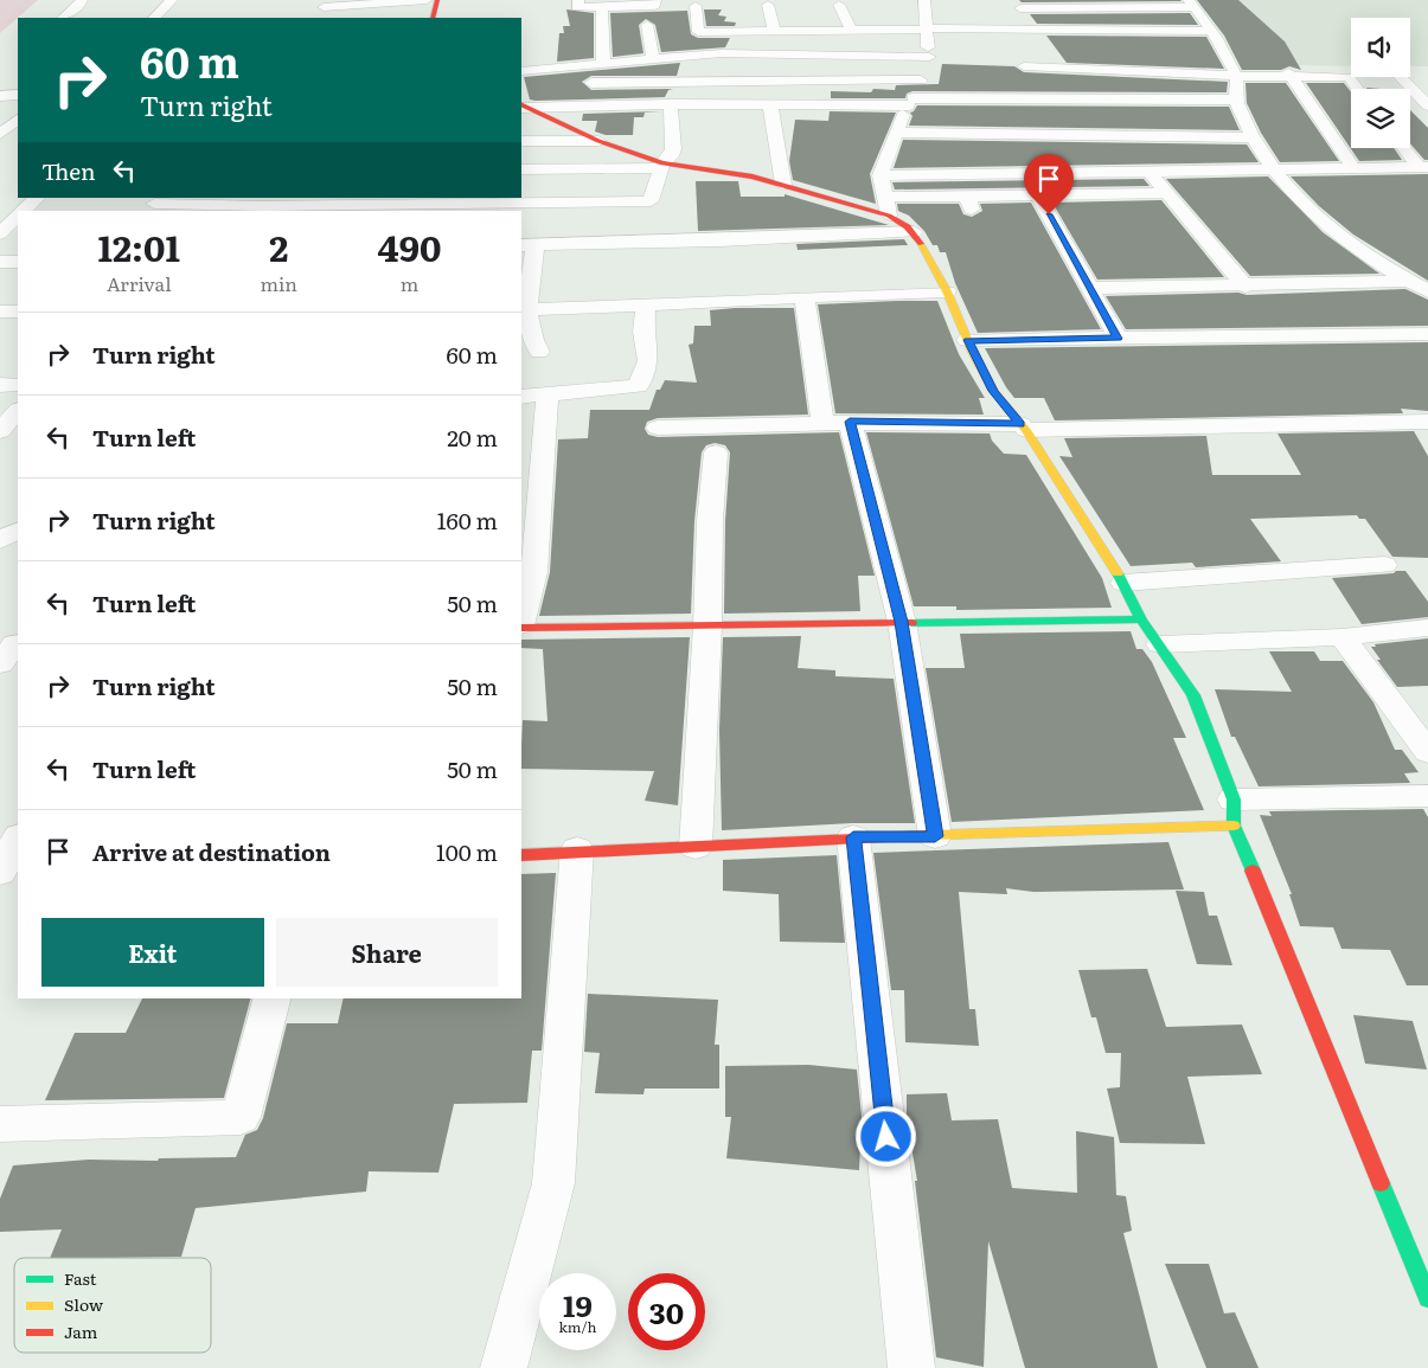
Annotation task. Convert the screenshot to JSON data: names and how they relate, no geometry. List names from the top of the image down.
{
  "legend": ["Fast", "Slow", "Jam"],
  "page": {
    "turn": ["60 m", "Turn right"],
    "then": "Then",
    "eta": [
      "12:01",
      "Arrival",
      "2",
      "min",
      "490",
      "m"
    ],
    "list": [
      {
        "name": "Turn right",
        "value": "60 m"
      },
      {
        "name": "Turn left",
        "value": "20 m"
      },
      {
        "name": "Turn right",
        "value": "160 m"
      },
      {
        "name": "Turn left",
        "value": "50 m"
      },
      {
        "name": "Turn right",
        "value": "50 m"
      },
      {
        "name": "Turn left",
        "value": "50 m"
      },
      {
        "name": "Arrive at destination",
        "value": "100 m"
      }
    ],
    "buttons": ["Exit", "Share"],
    "speed": "19 km/h",
    "limit": "30"
  }
}
